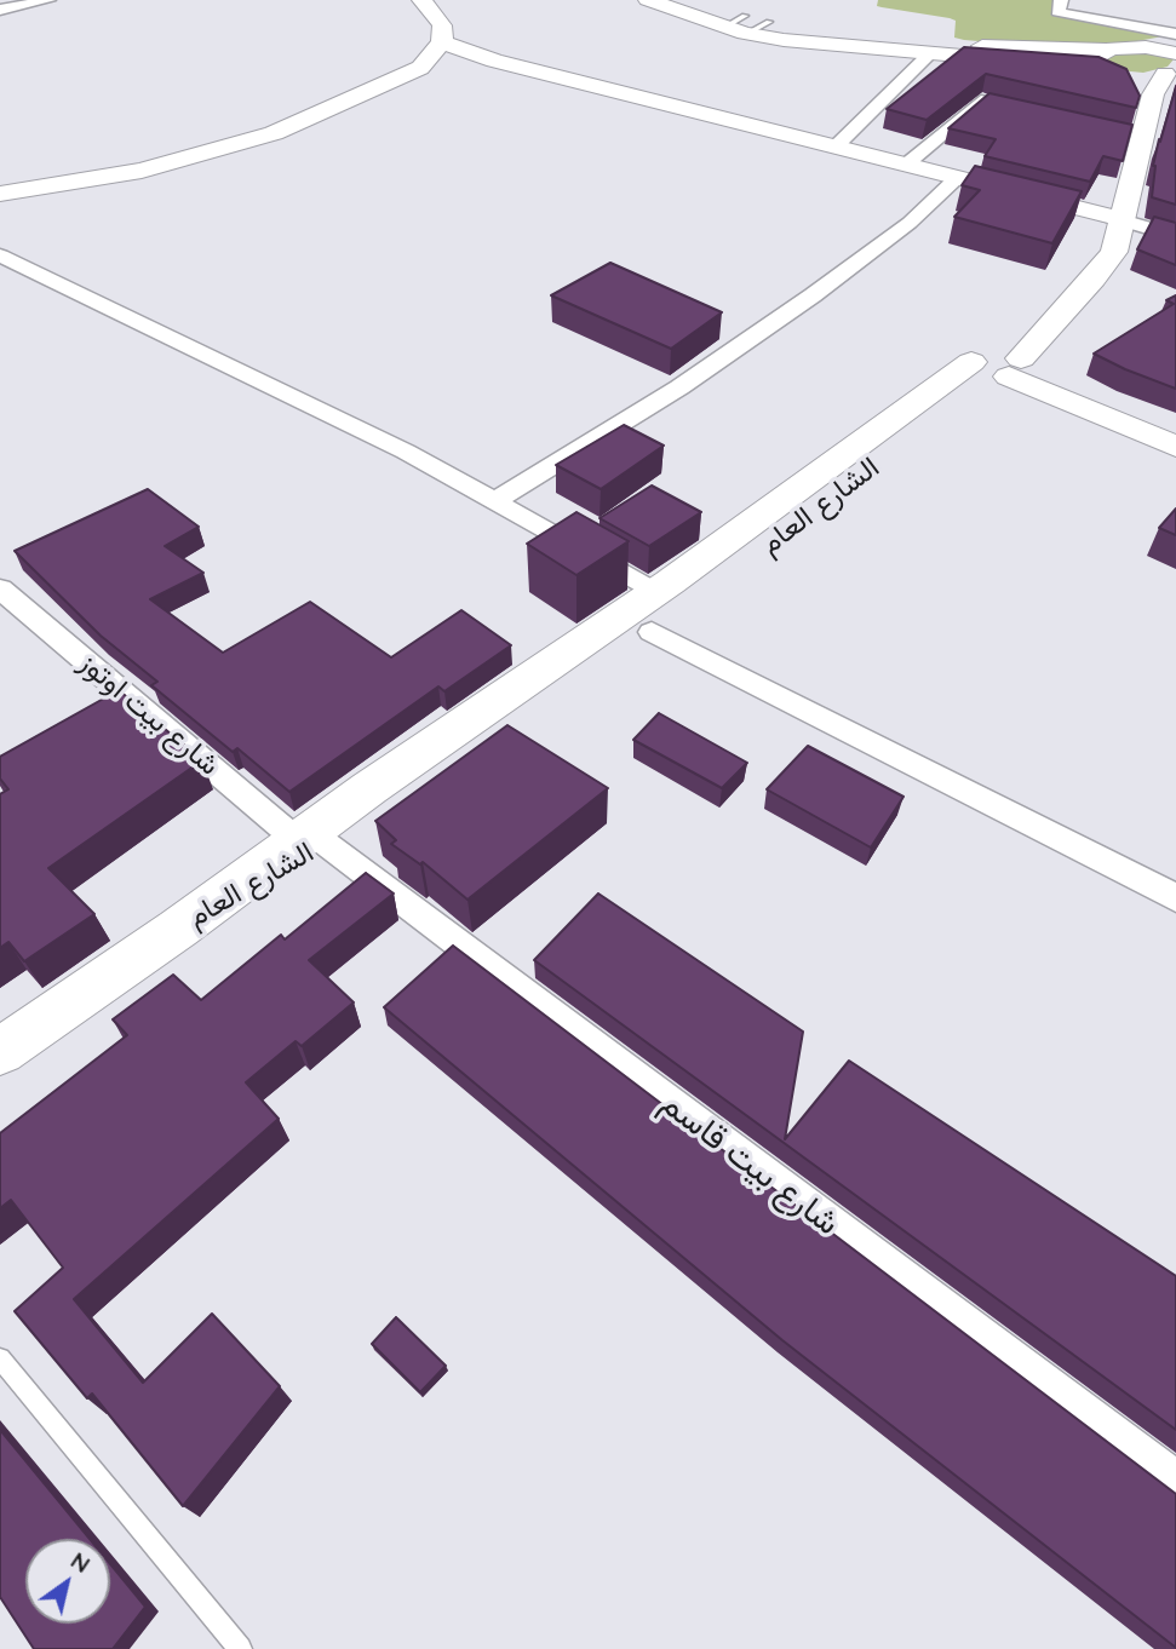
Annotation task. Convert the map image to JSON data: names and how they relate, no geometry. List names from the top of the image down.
{
  "streets": {
    "main road": ["الشارع العام"],
    "street": ["شارع بيت اوتوز", "شارع بيت قاسم"]
  },
  "crossings": [
    ["الشارع العام", "شارع بيت اوتوز"],
    ["الشارع العام", "شارع بيت قاسم"],
    ["شارع بيت اوتوز", "شارع بيت قاسم"]
  ],
  "north": "top right"
}
